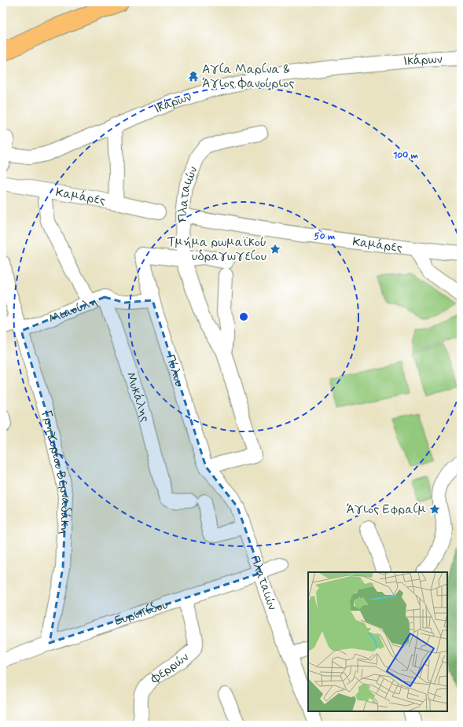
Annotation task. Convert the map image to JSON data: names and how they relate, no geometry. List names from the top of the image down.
{
  "streets": {
    "street": [
      "Ικάρων",
      "Πλαταιών",
      "Καμάρες",
      "Μιαούλη",
      "Πύλου",
      "Μυκάλης",
      "Γρηγορίου Βερναδάκη",
      "Ευριπίδου",
      "Φερρών"
    ]
  },
  "crossings": [
    ["Πλαταιών", "Καμάρες"],
    ["Πλαταιών", "Πύλου"],
    ["Πλαταιών", "Ευριπίδου"],
    ["Μιαούλη", "Πύλου"],
    ["Μιαούλη", "Μυκάλης"],
    ["Μιαούλη", "Γρηγορίου Βερναδάκη"],
    ["Γρηγορίου Βερναδάκη", "Ευριπίδου"],
    ["Ευριπίδου", "Φερρών"]
  ],
  "places": {
    "temple": ["Αγία Μαρίνα & Άγιος Φανούριος"],
    "place": ["Τμήμα ρωμαϊκού υδραγωγείου", "Άγιος Εφραίμ"]
  },
  "rings": ["100 m", "50 m"]
}
